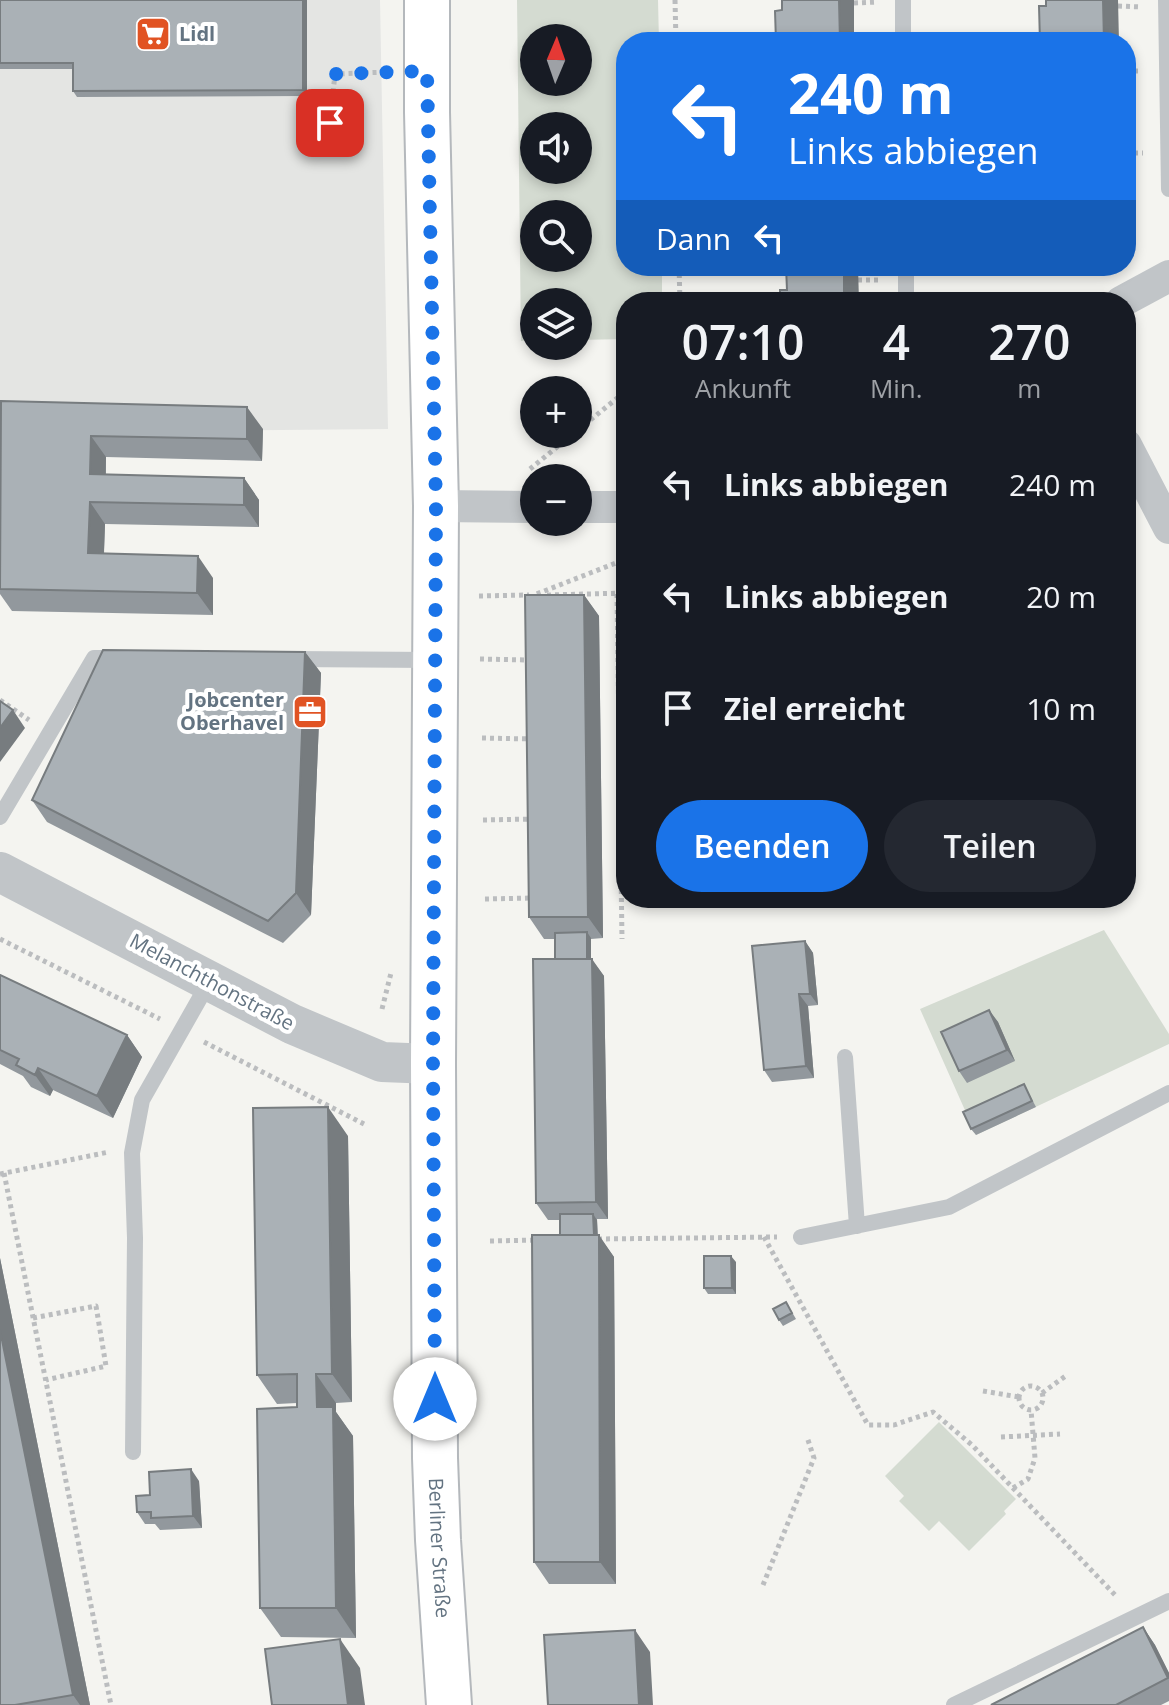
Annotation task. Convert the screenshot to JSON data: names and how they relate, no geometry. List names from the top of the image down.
{
  "streets": {
    "main road": ["Berliner Straße"],
    "street": ["Melanchthonstraße"]
  },
  "crossings": [
    ["Melanchthonstraße", "Berliner Straße"]
  ],
  "places": {
    "supermarket": ["Lidl"],
    "office": ["Jobcenter Oberhavel"]
  },
  "north": "top",
  "page": {
    "map_buttons": ["+", "−"],
    "turn": ["240 m", "Links abbiegen"],
    "then": "Dann",
    "eta": [
      "07:10",
      "Ankunft",
      "4",
      "Min.",
      "270",
      "m"
    ],
    "list": [
      {
        "name": "Links abbiegen",
        "value": "240 m"
      },
      {
        "name": "Links abbiegen",
        "value": "20 m"
      },
      {
        "name": "Ziel erreicht",
        "value": "10 m"
      }
    ],
    "buttons": ["Beenden", "Teilen"]
  }
}
